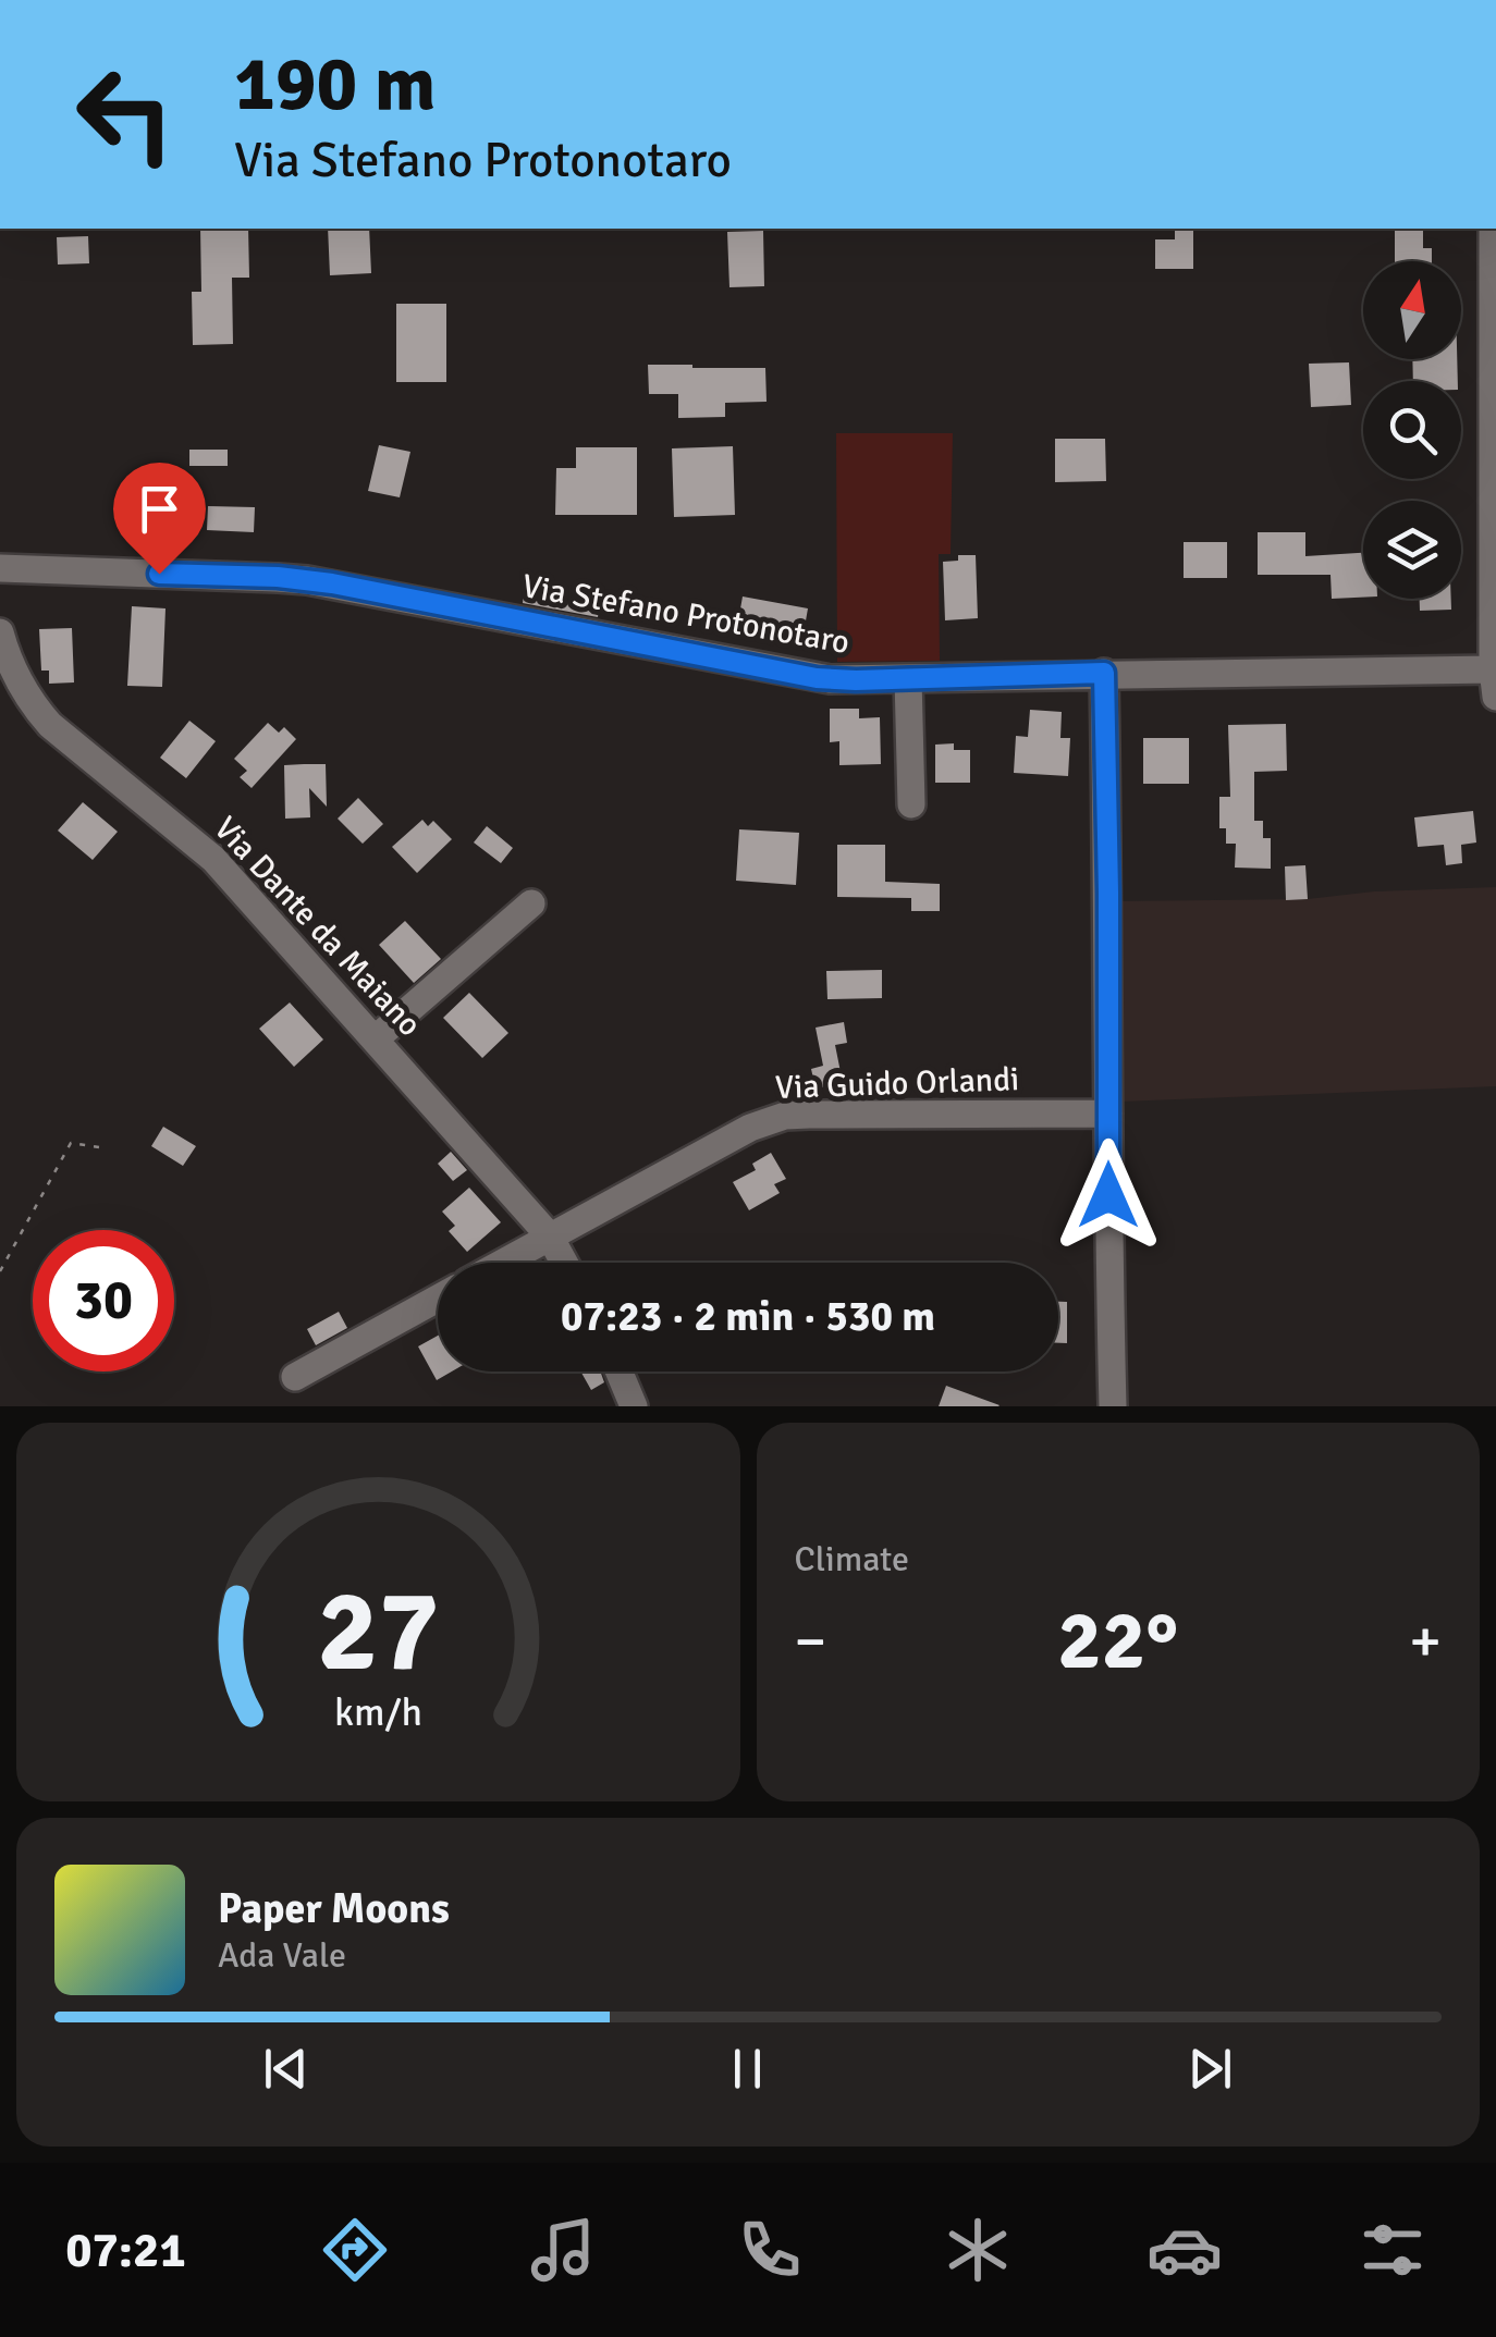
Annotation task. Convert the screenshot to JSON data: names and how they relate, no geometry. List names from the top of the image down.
{
  "streets": {
    "street": ["Via Stefano Protonotaro", "Via Dante da Maiano", "Via Guido Orlandi"]
  },
  "crossings": [
    ["Via Dante da Maiano", "Via Guido Orlandi"]
  ],
  "north": "top",
  "page": {
    "turn": ["190 m", "Via Stefano Protonotaro"],
    "limit": "30",
    "trip": "07:23 · 2 min · 530 m",
    "tile": "Climate",
    "heat": ["−", "22°", "+"],
    "song": ["Paper Moons", "Ada Vale"],
    "tabs": "07:21",
    "gauge": ["27", "km/h"]
  }
}
